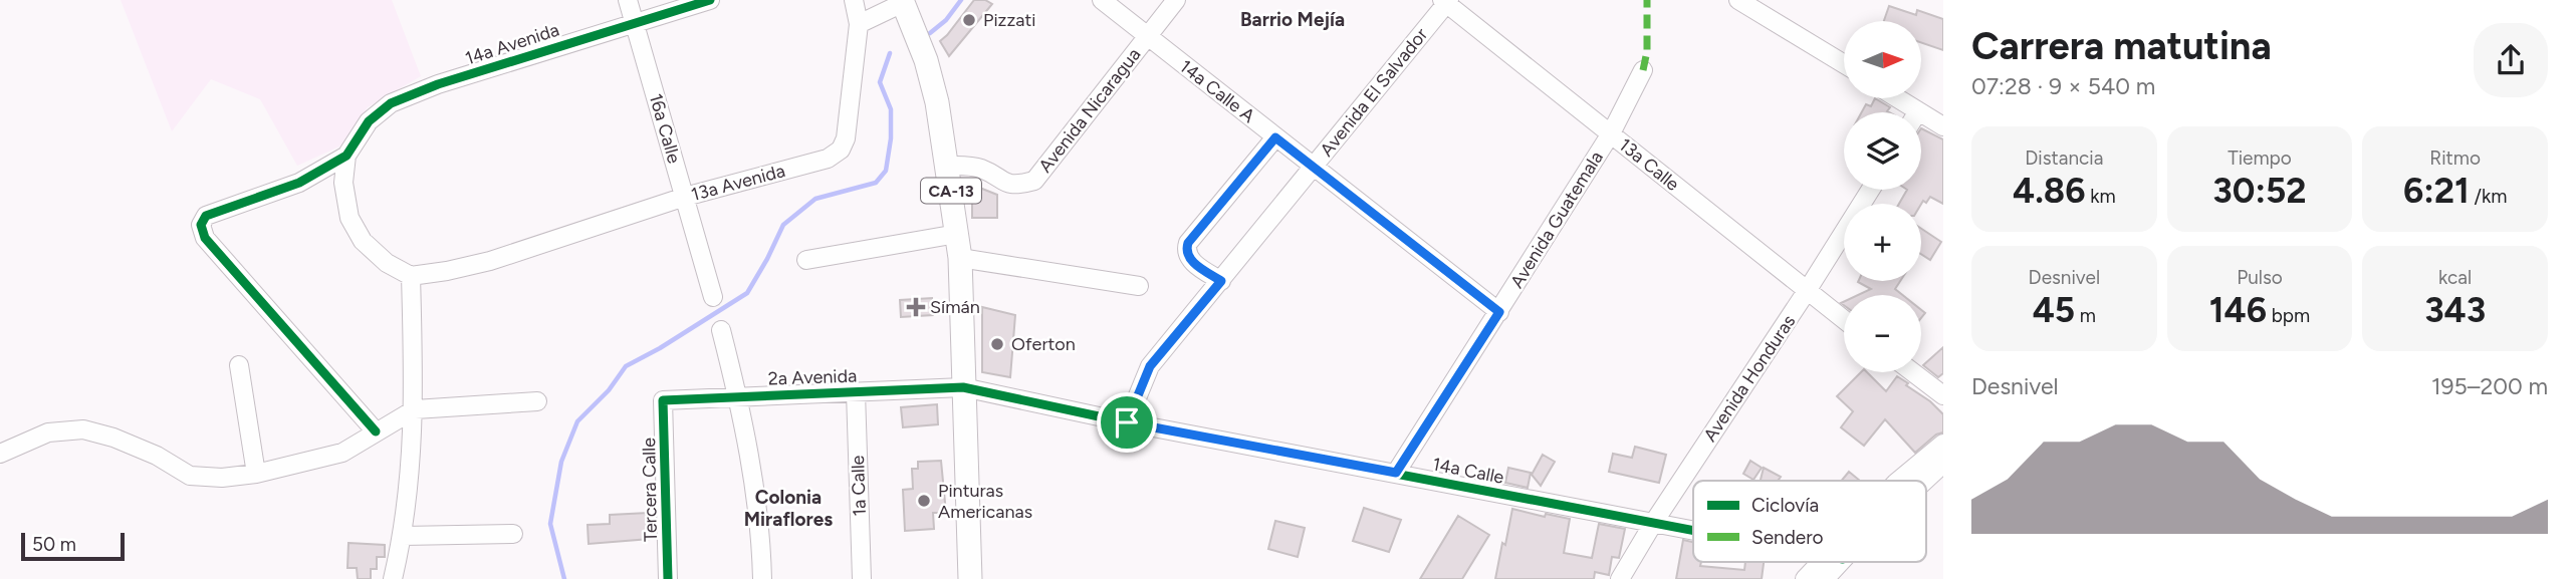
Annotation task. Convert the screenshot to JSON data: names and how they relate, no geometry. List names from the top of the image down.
{
  "streets": {
    "main road": ["CA-13"],
    "street": [
      "14a Avenida",
      "14a Calle A",
      "Avenida El Salvador",
      "Avenida Nicaragua",
      "16a Calle",
      "13a Calle",
      "13a Avenida",
      "Avenida Guatemala",
      "2a Avenida",
      "Avenida Honduras",
      "14a Calle",
      "1a Calle",
      "Tercera Calle"
    ]
  },
  "crossings": [
    ["14a Avenida", "16a Calle"],
    ["14a Calle A", "Avenida El Salvador"],
    ["14a Calle A", "Avenida Nicaragua"],
    ["14a Calle A", "Avenida Guatemala"],
    ["Avenida El Salvador", "13a Calle"],
    ["Avenida El Salvador", "14a Calle"],
    ["Avenida Nicaragua", "CA-13"],
    ["16a Calle", "13a Avenida"],
    ["13a Calle", "Avenida Guatemala"],
    ["13a Calle", "Avenida Honduras"],
    ["CA-13", "2a Avenida"],
    ["CA-13", "14a Calle"],
    ["Avenida Guatemala", "14a Calle"],
    ["2a Avenida", "14a Calle"],
    ["2a Avenida", "1a Calle"],
    ["2a Avenida", "Tercera Calle"],
    ["Avenida Honduras", "14a Calle"]
  ],
  "districts": ["Barrio Mejía", "Colonia Miraflores"],
  "places": {
    "other": ["Pizzati", "Oferton", "Pinturas Americanas"],
    "health": ["Símán"]
  },
  "legend": ["Ciclovía", "Sendero"],
  "scale_bar": "50 m",
  "north": "right",
  "page": {
    "heading": ["Carrera matutina", "07:28 · 9 × 540 m"],
    "map_buttons": ["+", "−"],
    "stats": [
      ["Distancia", "4.86 km"],
      ["Tiempo", "30:52"],
      ["Ritmo", "6:21 /km"],
      ["Desnivel", "45 m"],
      ["Pulso", "146 bpm"],
      ["kcal", "343"]
    ],
    "chart": ["Desnivel", "195–200 m"],
    "scale": "50 m"
  }
}
